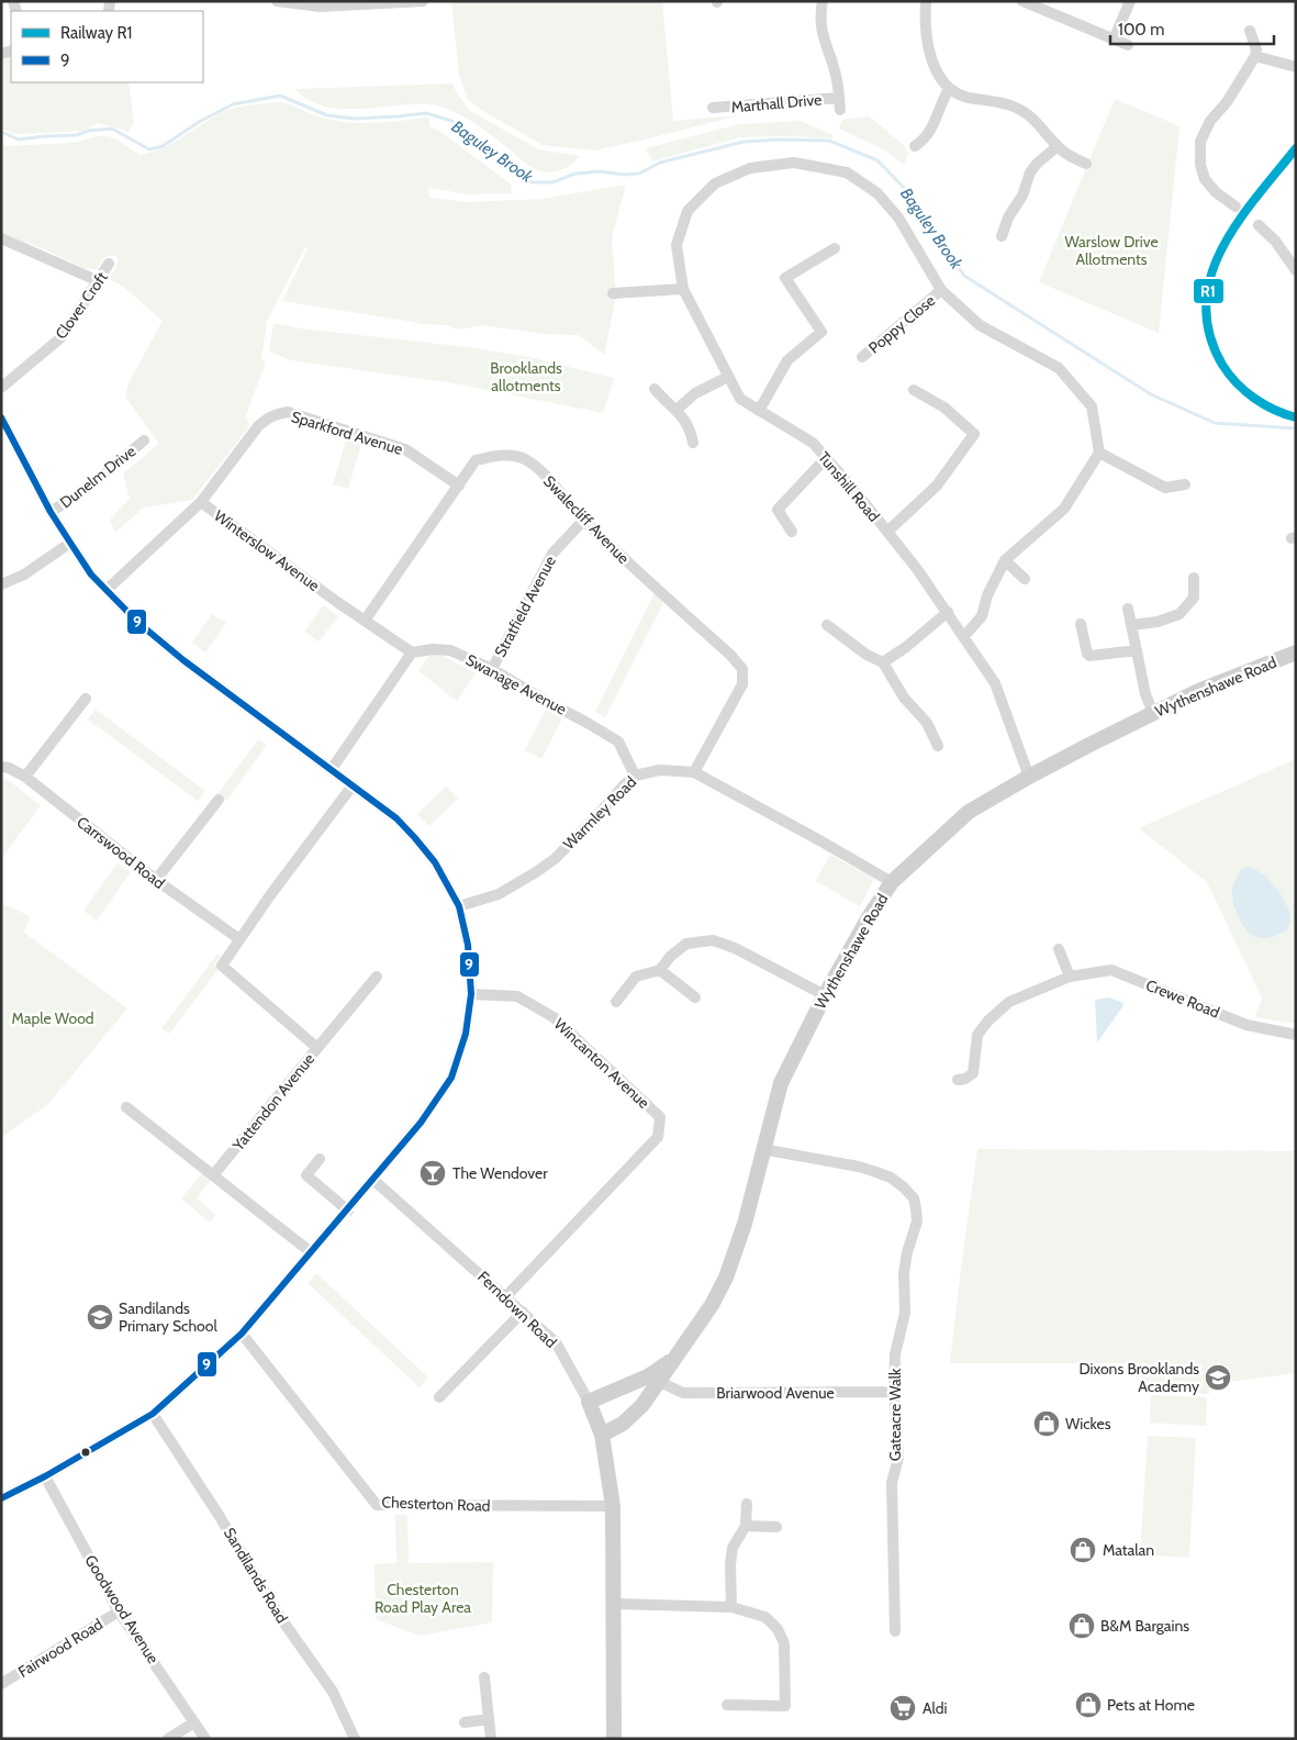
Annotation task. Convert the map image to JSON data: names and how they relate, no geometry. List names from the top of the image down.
{
  "streets": {
    "main road": ["Wythenshawe Road", "Ferndown Road"],
    "street": [
      "Marthall Drive",
      "Clover Croft",
      "Poppy Close",
      "Sparkford Avenue",
      "Dunelm Drive",
      "Tunshill Road",
      "Swalecliff Avenue",
      "Winterslow Avenue",
      "Stratfield Avenue",
      "Swanage Avenue",
      "Warmley Road",
      "Carrswood Road",
      "Crewe Road",
      "Wincanton Avenue",
      "Yattendon Avenue",
      "Briarwood Avenue",
      "Gateacre Walk",
      "Chesterton Road",
      "Sandilands Road",
      "Goodwood Avenue",
      "Fairwood Road"
    ]
  },
  "crossings": [
    ["Poppy Close", "Tunshill Road"],
    ["Sparkford Avenue", "Swalecliff Avenue"],
    ["Sparkford Avenue", "Winterslow Avenue"],
    ["Tunshill Road", "Wythenshawe Road"],
    ["Swalecliff Avenue", "Winterslow Avenue"],
    ["Swalecliff Avenue", "Stratfield Avenue"],
    ["Swalecliff Avenue", "Warmley Road"],
    ["Winterslow Avenue", "Swanage Avenue"],
    ["Stratfield Avenue", "Swanage Avenue"],
    ["Swanage Avenue", "Warmley Road"],
    ["Wythenshawe Road", "Warmley Road"],
    ["Wythenshawe Road", "Ferndown Road"],
    ["Wythenshawe Road", "Briarwood Avenue"],
    ["Wythenshawe Road", "Gateacre Walk"],
    ["Carrswood Road", "Yattendon Avenue"],
    ["Wincanton Avenue", "Ferndown Road"],
    ["Ferndown Road", "Chesterton Road"],
    ["Briarwood Avenue", "Gateacre Walk"],
    ["Goodwood Avenue", "Fairwood Road"]
  ],
  "water": ["Baguley Brook"],
  "parks": [
    "Warslow Drive Allotments",
    "Brooklands allotments",
    "Maple Wood",
    "Chesterton Road Play Area"
  ],
  "places": {
    "bar": ["The Wendover"],
    "school or university": ["Sandilands Primary School", "Dixons Brooklands Academy"],
    "shop": [
      "Wickes",
      "Matalan",
      "B&M Bargains",
      "Pets at Home"
    ],
    "supermarket": ["Aldi"]
  },
  "lines": ["rail line R1", "transit line 9"],
  "legend": ["Railway R1", "9"],
  "scale_bar": "100 m"
}
